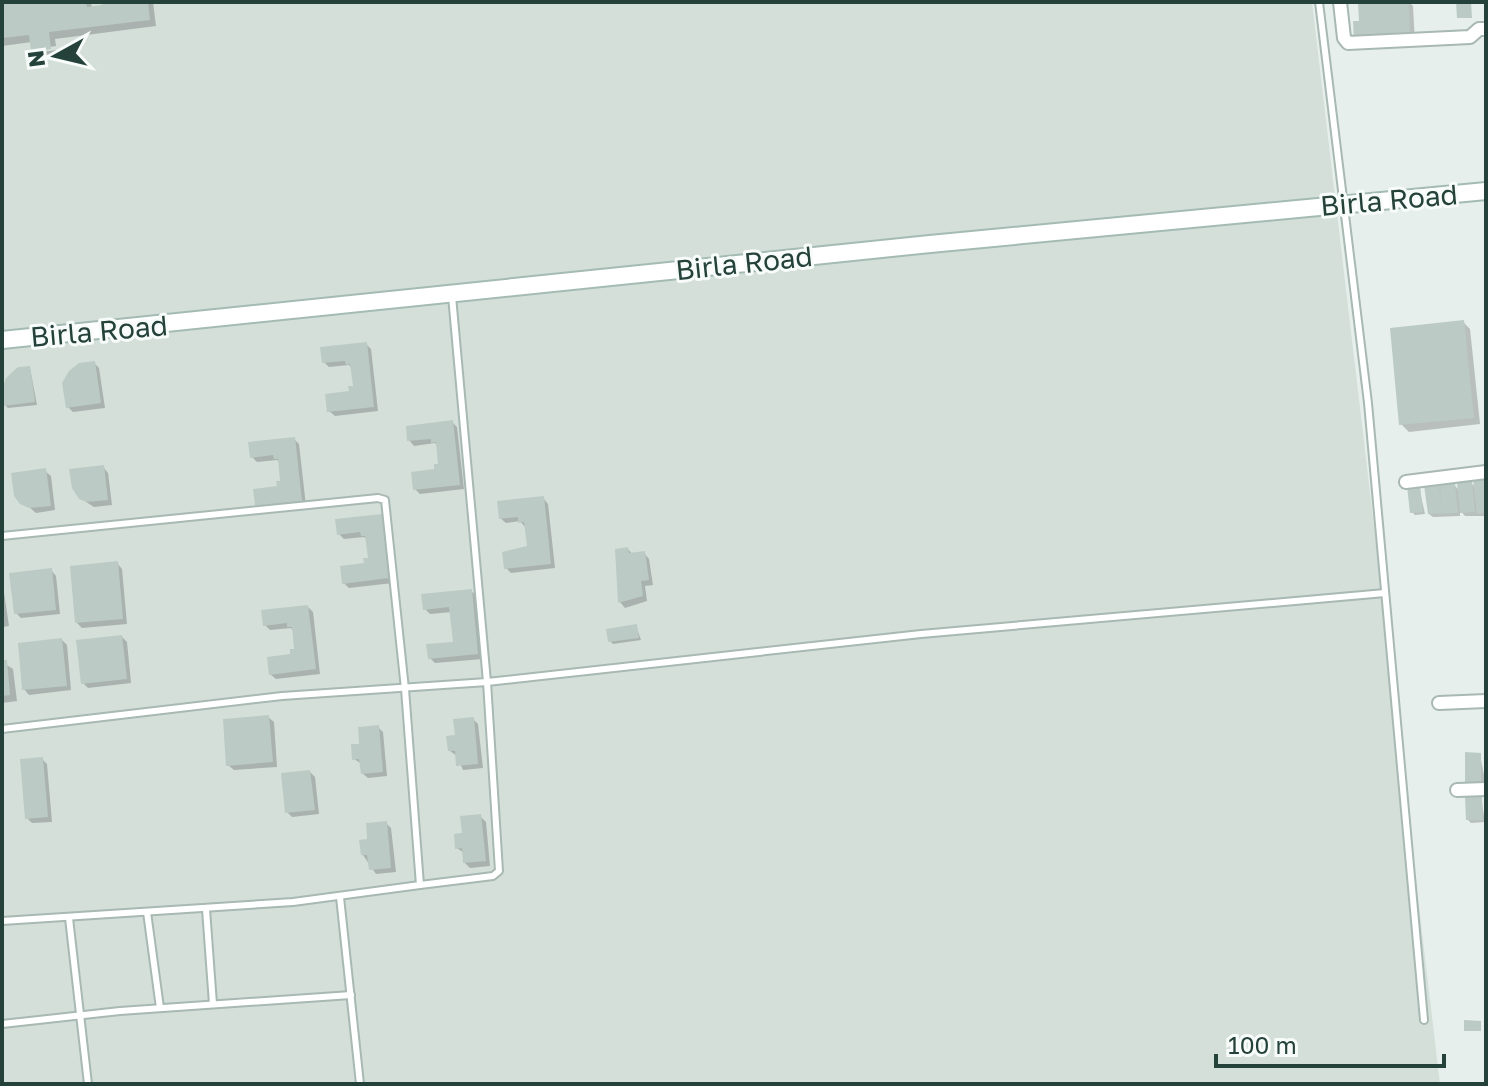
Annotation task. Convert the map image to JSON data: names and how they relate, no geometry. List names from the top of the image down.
{
  "streets": {
    "street": ["Birla Road"]
  },
  "scale_bar": "100 m",
  "north": "left"
}
